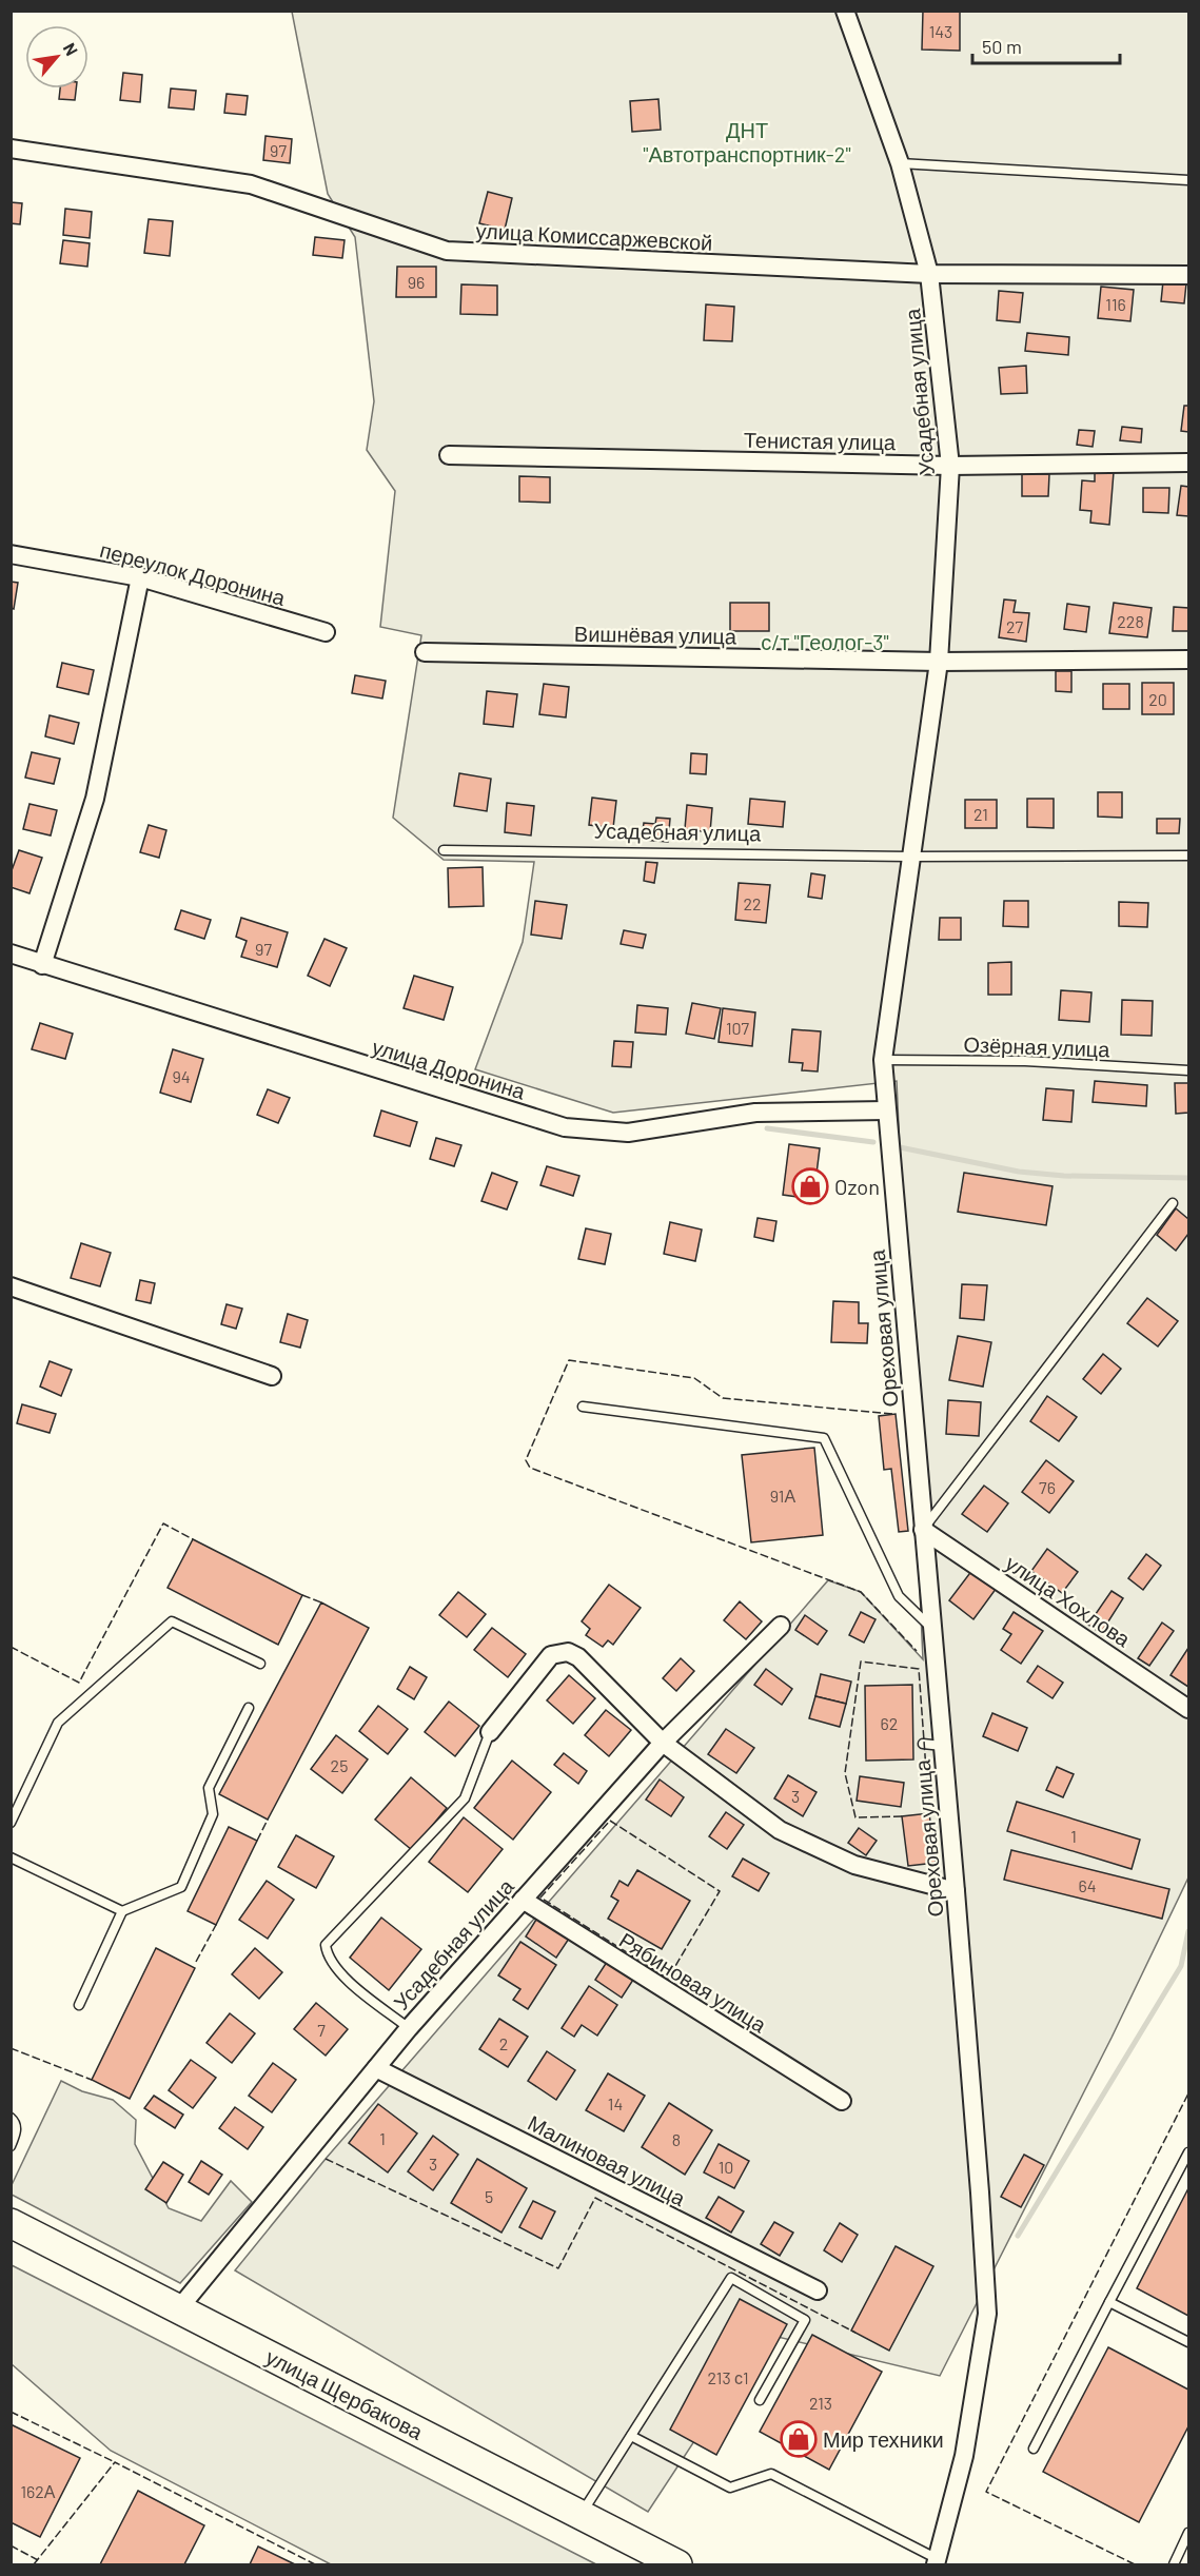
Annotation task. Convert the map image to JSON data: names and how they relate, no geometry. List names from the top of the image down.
{
  "streets": {
    "main road": ["улица Щербакова"],
    "street": [
      "улица Комиссаржевской",
      "Усадебная улица",
      "Тенистая улица",
      "переулок Доронина",
      "Вишнёвая улица",
      "улица Доронина",
      "Ореховая улица",
      "улица Хохлова",
      "Рябиновая улица",
      "Малиновая улица"
    ],
    "lane": ["Озёрная улица"]
  },
  "crossings": [
    ["улица Комиссаржевской", "Усадебная улица"],
    ["Усадебная улица", "Тенистая улица"],
    ["Усадебная улица", "Вишнёвая улица"],
    ["Усадебная улица", "Озёрная улица"],
    ["Усадебная улица", "улица Доронина"],
    ["Усадебная улица", "Ореховая улица"],
    ["Усадебная улица", "Рябиновая улица"],
    ["Усадебная улица", "Малиновая улица"],
    ["Усадебная улица", "улица Щербакова"],
    ["улица Доронина", "Ореховая улица"],
    ["Ореховая улица", "улица Хохлова"]
  ],
  "parks": ["ДНТ \"Автотранспортник-2\"", "с/т \"Геолог-3\""],
  "places": {
    "shop": ["Ozon", "Мир техники"]
  },
  "house_numbers": [
    "143",
    "97",
    "96",
    "116",
    "228",
    "27",
    "20",
    "21",
    "22",
    "97",
    "107",
    "94",
    "76",
    "91А",
    "62",
    "25",
    "3",
    "1",
    "64",
    "7",
    "2",
    "14",
    "1",
    "8",
    "3",
    "10",
    "5",
    "213 с1",
    "213",
    "162А"
  ],
  "scale_bar": "50 m",
  "north": "top right"
}
